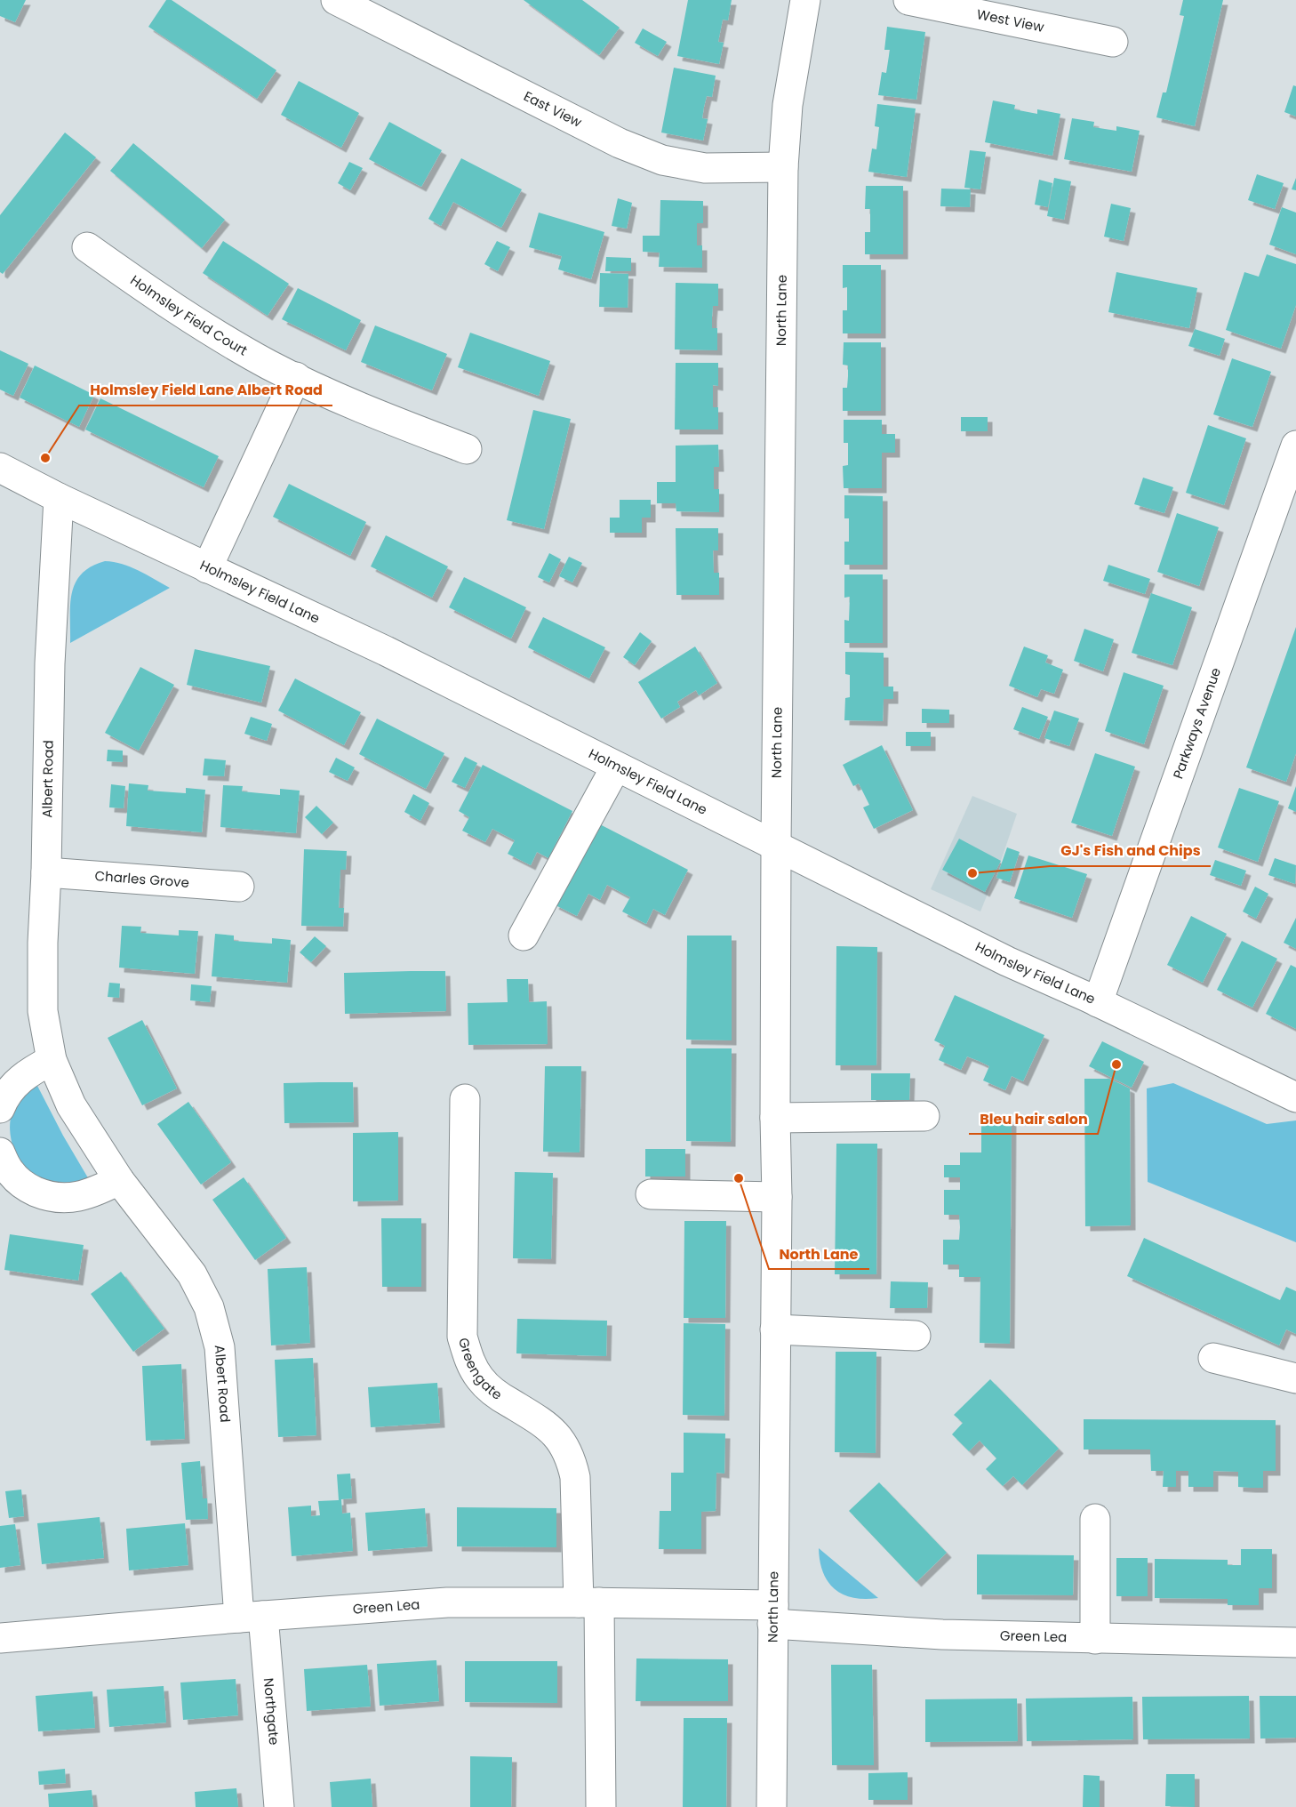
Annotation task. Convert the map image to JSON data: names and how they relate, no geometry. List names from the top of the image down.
{
  "streets": {
    "street": [
      "West View",
      "East View",
      "North Lane",
      "Holmsley Field Court",
      "Holmsley Field Lane",
      "Parkways Avenue",
      "Albert Road",
      "Charles Grove",
      "Greengate",
      "Green Lea",
      "Northgate"
    ]
  },
  "crossings": [
    ["East View", "North Lane"],
    ["North Lane", "Holmsley Field Lane"],
    ["North Lane", "Green Lea"],
    ["Holmsley Field Lane", "Parkways Avenue"],
    ["Holmsley Field Lane", "Albert Road"],
    ["Albert Road", "Charles Grove"],
    ["Albert Road", "Green Lea"],
    ["Albert Road", "Northgate"],
    ["Greengate", "Green Lea"],
    ["Green Lea", "Northgate"]
  ],
  "places": [
    "Holmsley Field Lane Albert Road",
    "GJ's Fish and Chips",
    "Bleu hair salon",
    "North Lane"
  ]
}
